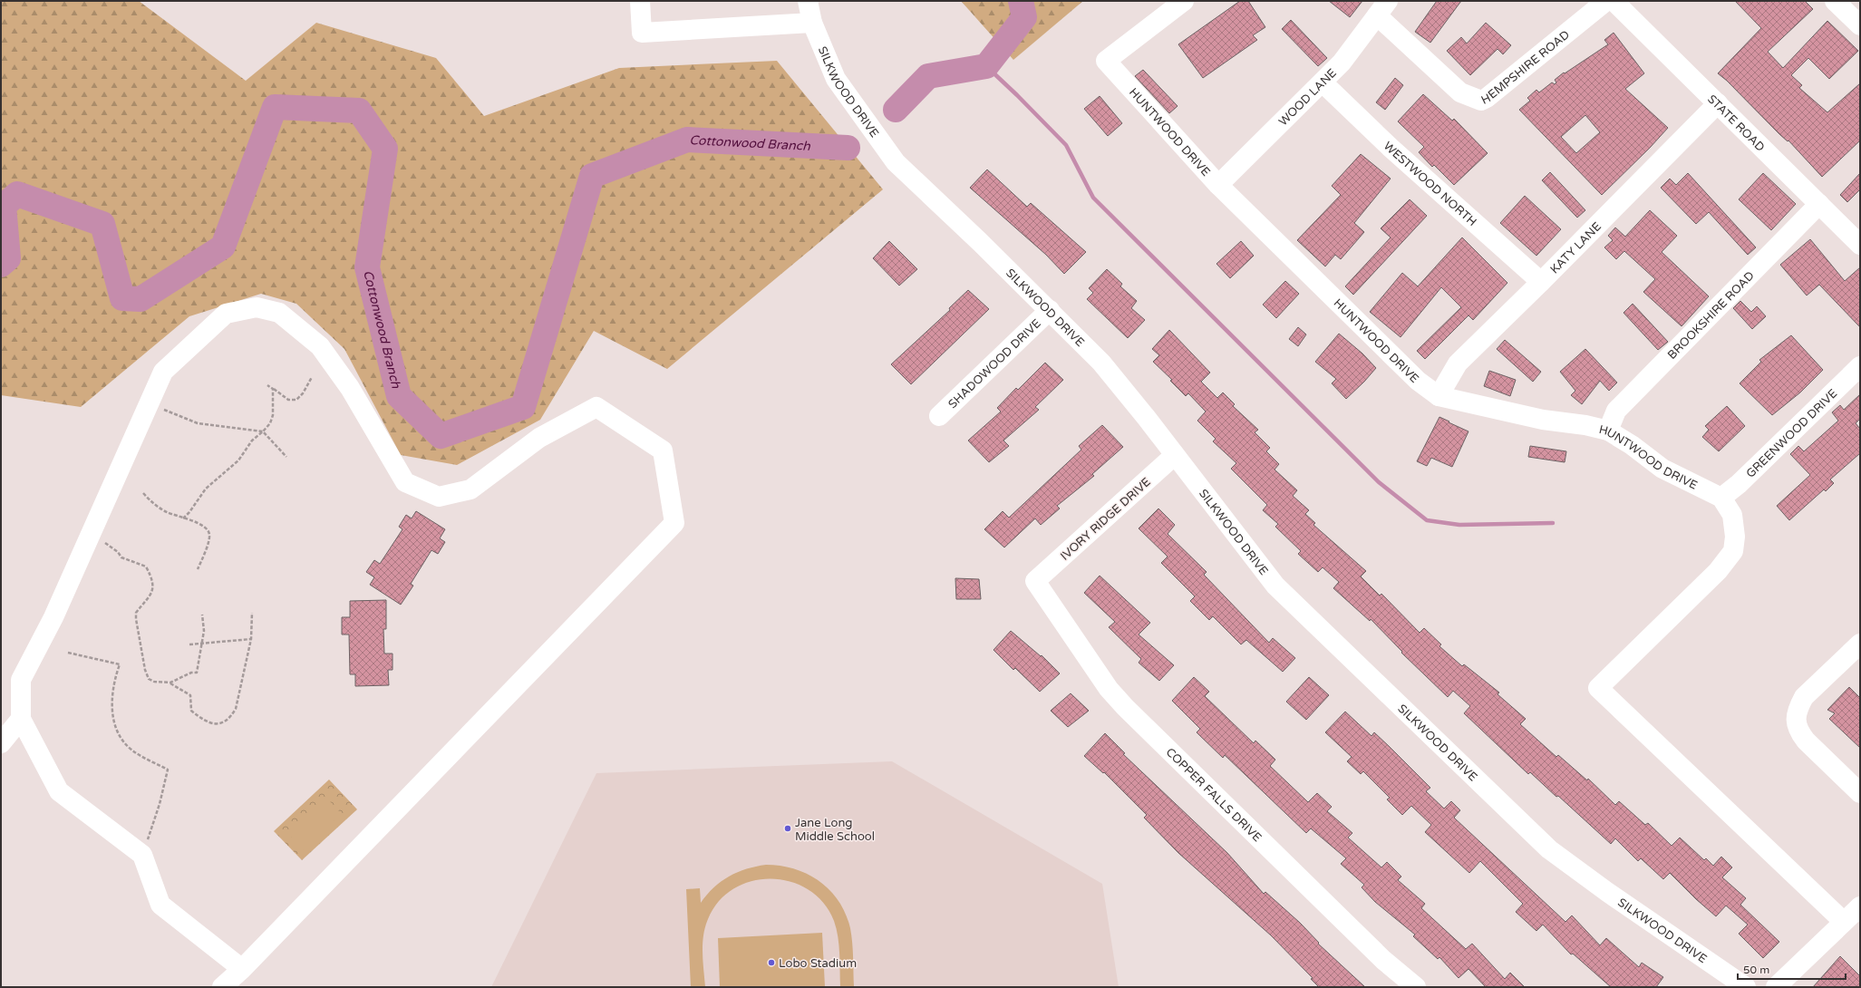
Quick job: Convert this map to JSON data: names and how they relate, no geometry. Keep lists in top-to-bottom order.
{
  "streets": {
    "street": [
      "HEMPSHIRE ROAD",
      "SILKWOOD DRIVE",
      "WOOD LANE",
      "STATE ROAD",
      "HUNTWOOD DRIVE",
      "WESTWOOD NORTH",
      "KATY LANE",
      "BROOKSHIRE ROAD",
      "SHADOWOOD DRIVE",
      "GREENWOOD DRIVE",
      "IVORY RIDGE DRIVE",
      "COPPER FALLS DRIVE"
    ]
  },
  "crossings": [
    ["HEMPSHIRE ROAD", "WOOD LANE"],
    ["SILKWOOD DRIVE", "SHADOWOOD DRIVE"],
    ["SILKWOOD DRIVE", "IVORY RIDGE DRIVE"],
    ["WOOD LANE", "HUNTWOOD DRIVE"],
    ["WOOD LANE", "WESTWOOD NORTH"],
    ["STATE ROAD", "KATY LANE"],
    ["STATE ROAD", "BROOKSHIRE ROAD"],
    ["HUNTWOOD DRIVE", "KATY LANE"],
    ["HUNTWOOD DRIVE", "BROOKSHIRE ROAD"],
    ["HUNTWOOD DRIVE", "GREENWOOD DRIVE"],
    ["WESTWOOD NORTH", "KATY LANE"],
    ["IVORY RIDGE DRIVE", "COPPER FALLS DRIVE"]
  ],
  "water": ["Cottonwood Branch"],
  "places": ["Jane Long Middle School", "Lobo Stadium"],
  "scale_bar": "50 m"
}
